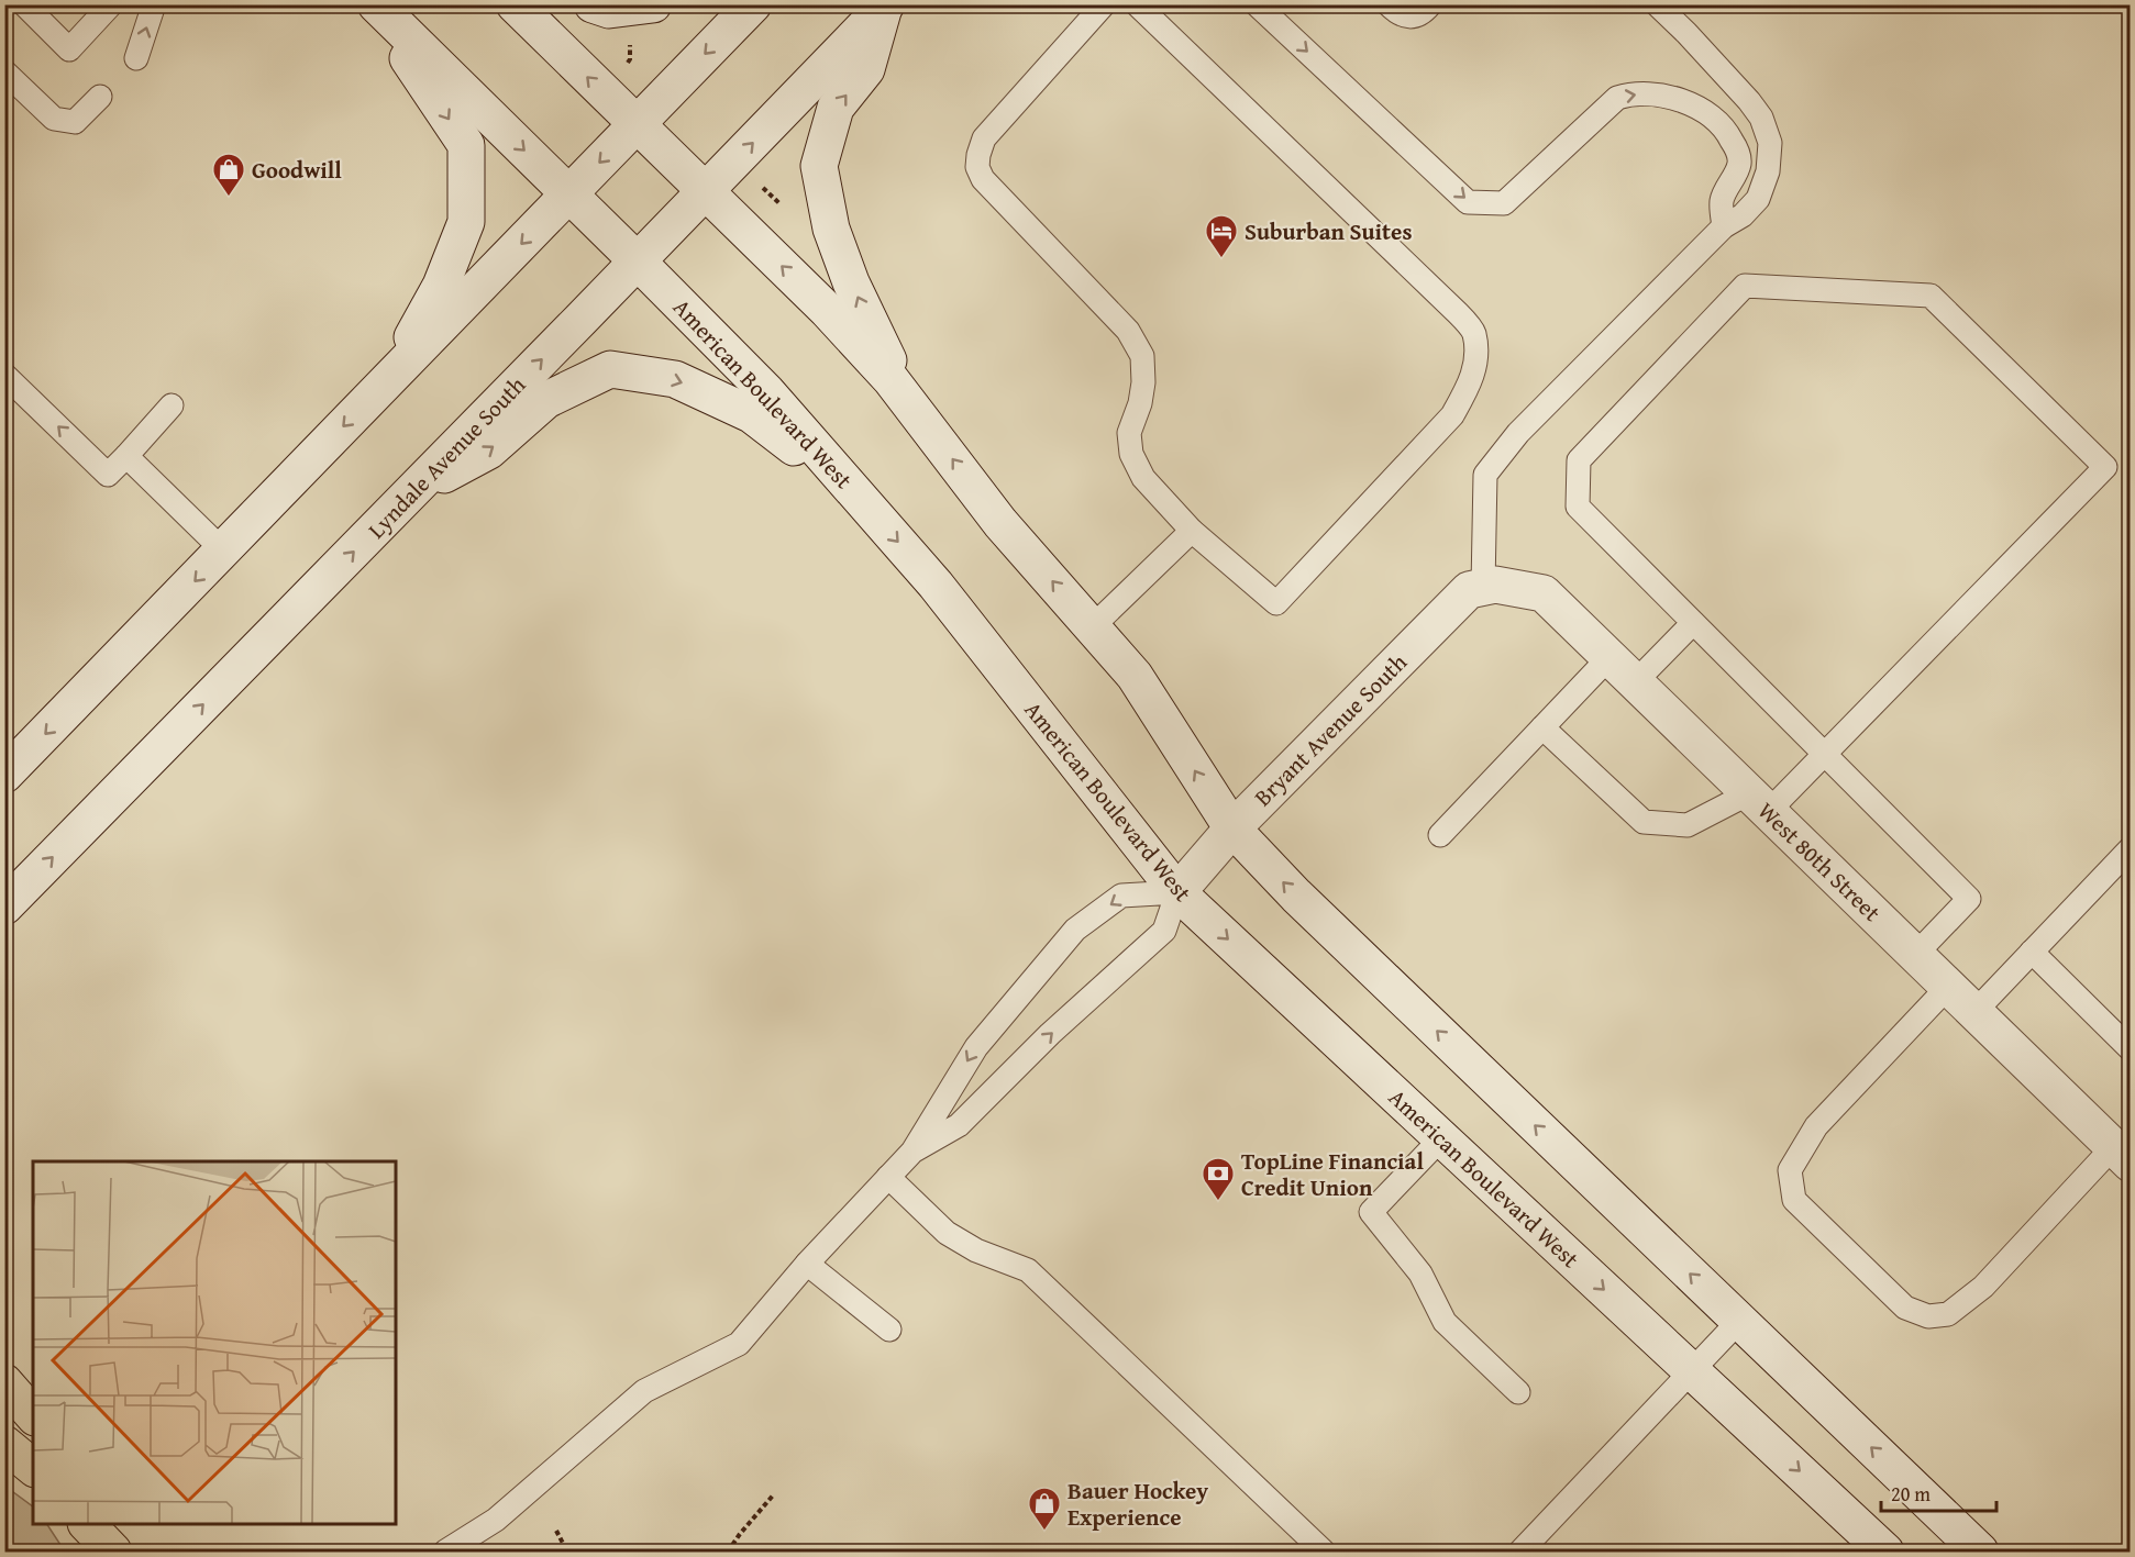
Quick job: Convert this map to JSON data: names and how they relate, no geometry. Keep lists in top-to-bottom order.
{
  "streets": {
    "main road": [
      "American Boulevard West",
      "Lyndale Avenue South",
      "Bryant Avenue South",
      "West 80th Street"
    ]
  },
  "crossings": [
    ["American Boulevard West", "Lyndale Avenue South"],
    ["American Boulevard West", "Bryant Avenue South"],
    ["Bryant Avenue South", "West 80th Street"]
  ],
  "places": {
    "shop": ["Goodwill", "Bauer Hockey Experience"],
    "hotel": ["Suburban Suites"],
    "bank": ["TopLine Financial Credit Union"]
  },
  "scale_bar": "20 m"
}
